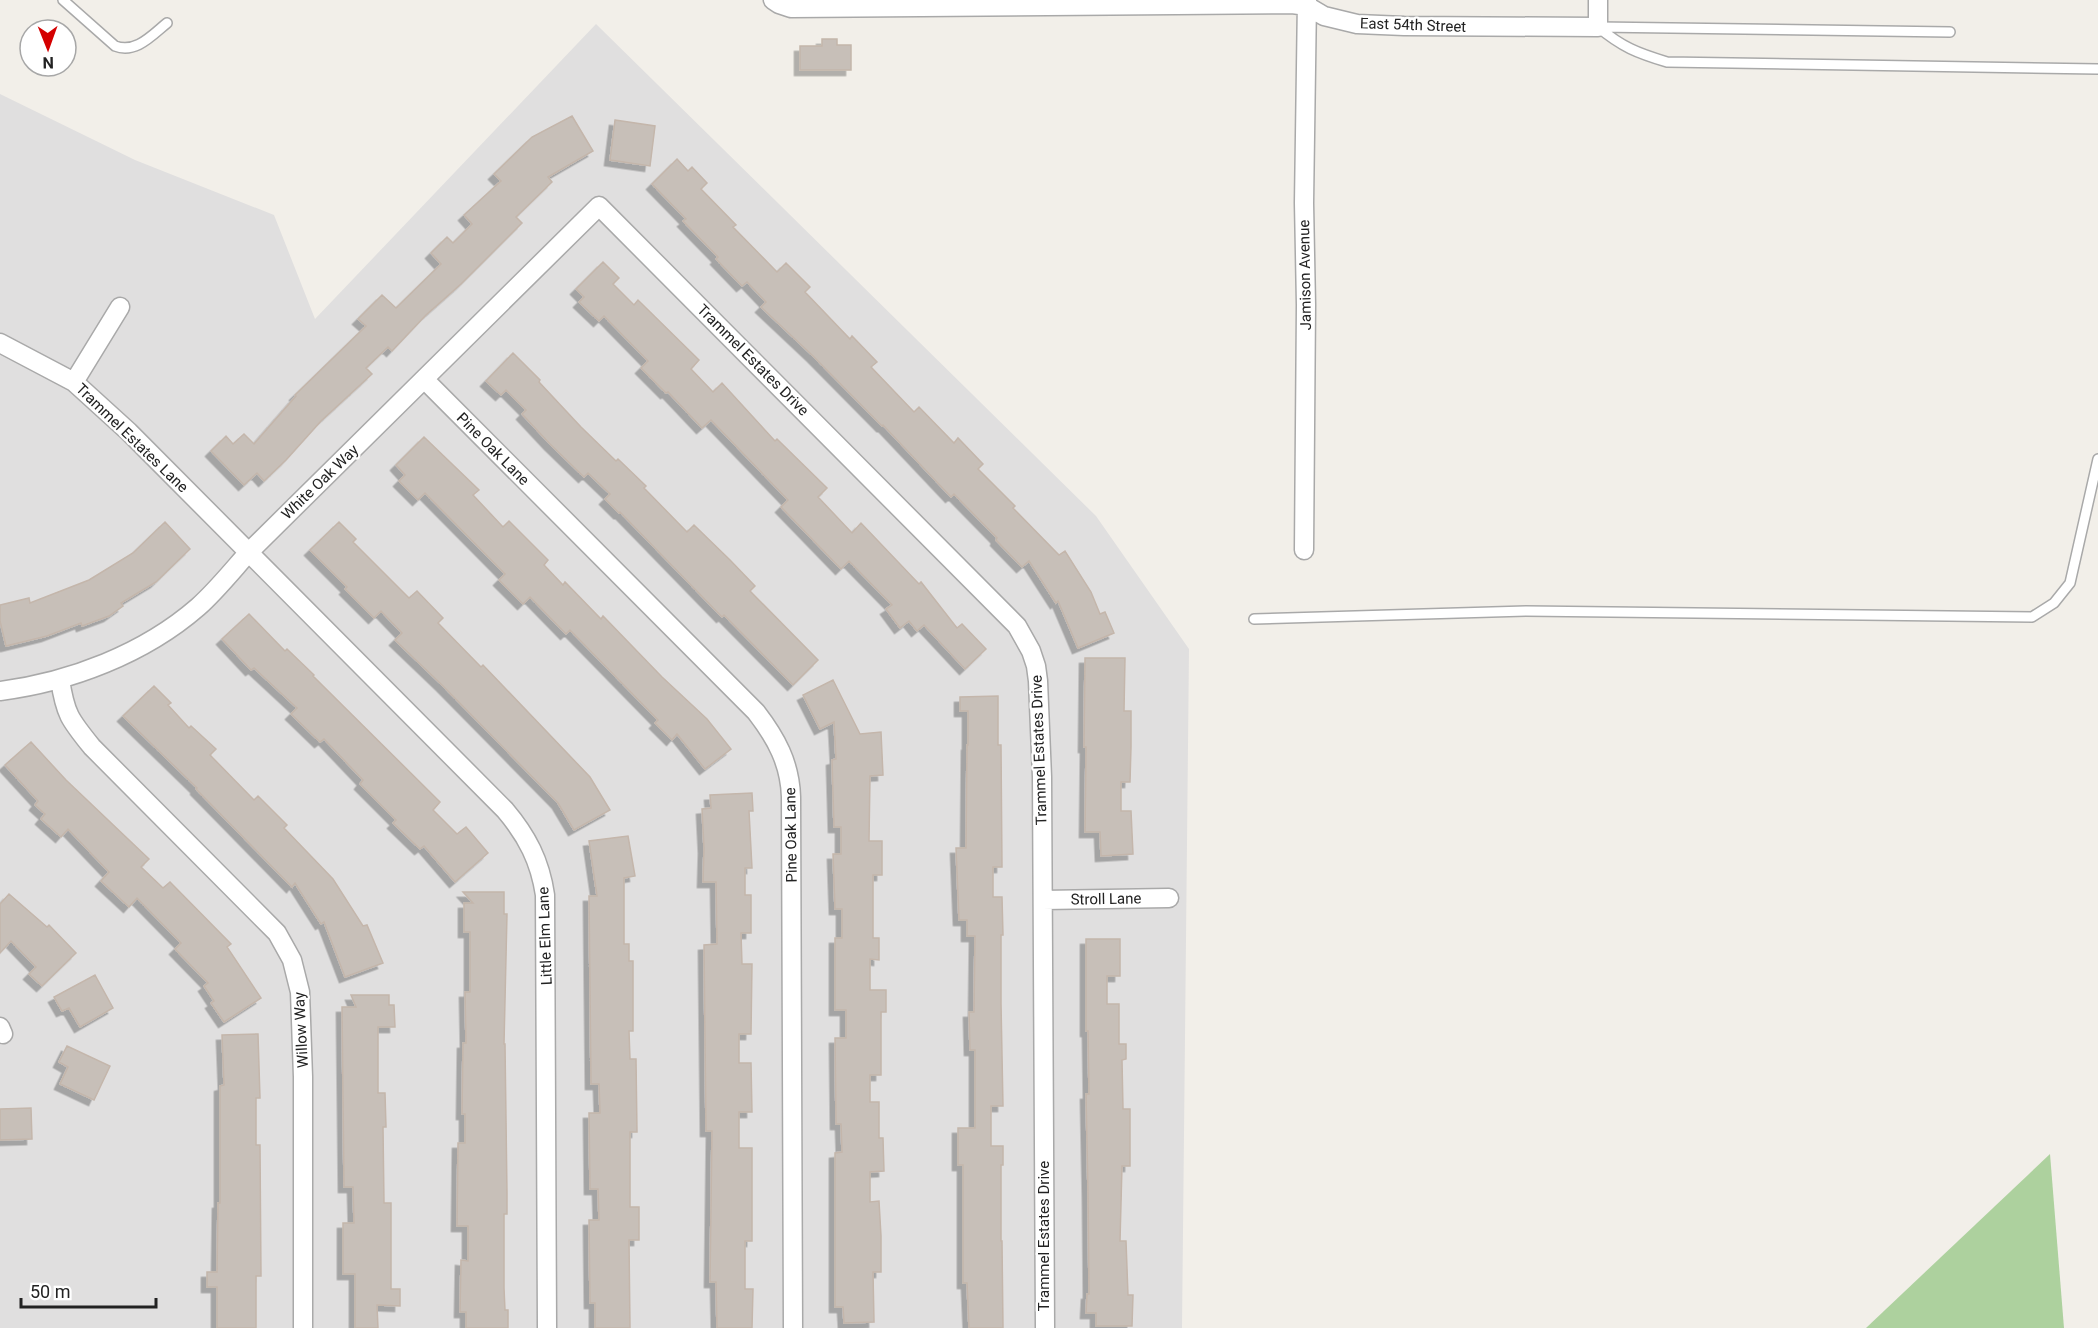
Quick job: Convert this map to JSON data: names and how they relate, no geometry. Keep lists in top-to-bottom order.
{
  "streets": {
    "street": [
      "East 54th Street",
      "Jamison Avenue",
      "Trammel Estates Drive",
      "Trammel Estates Lane",
      "Pine Oak Lane",
      "White Oak Way",
      "Stroll Lane",
      "Little Elm Lane",
      "Willow Way"
    ]
  },
  "crossings": [
    ["East 54th Street", "Jamison Avenue"],
    ["Trammel Estates Drive", "White Oak Way"],
    ["Trammel Estates Drive", "Stroll Lane"],
    ["Trammel Estates Lane", "White Oak Way"],
    ["Trammel Estates Lane", "Little Elm Lane"],
    ["Pine Oak Lane", "White Oak Way"],
    ["White Oak Way", "Little Elm Lane"],
    ["White Oak Way", "Willow Way"]
  ],
  "scale_bar": "50 m",
  "north": "bottom"
}
